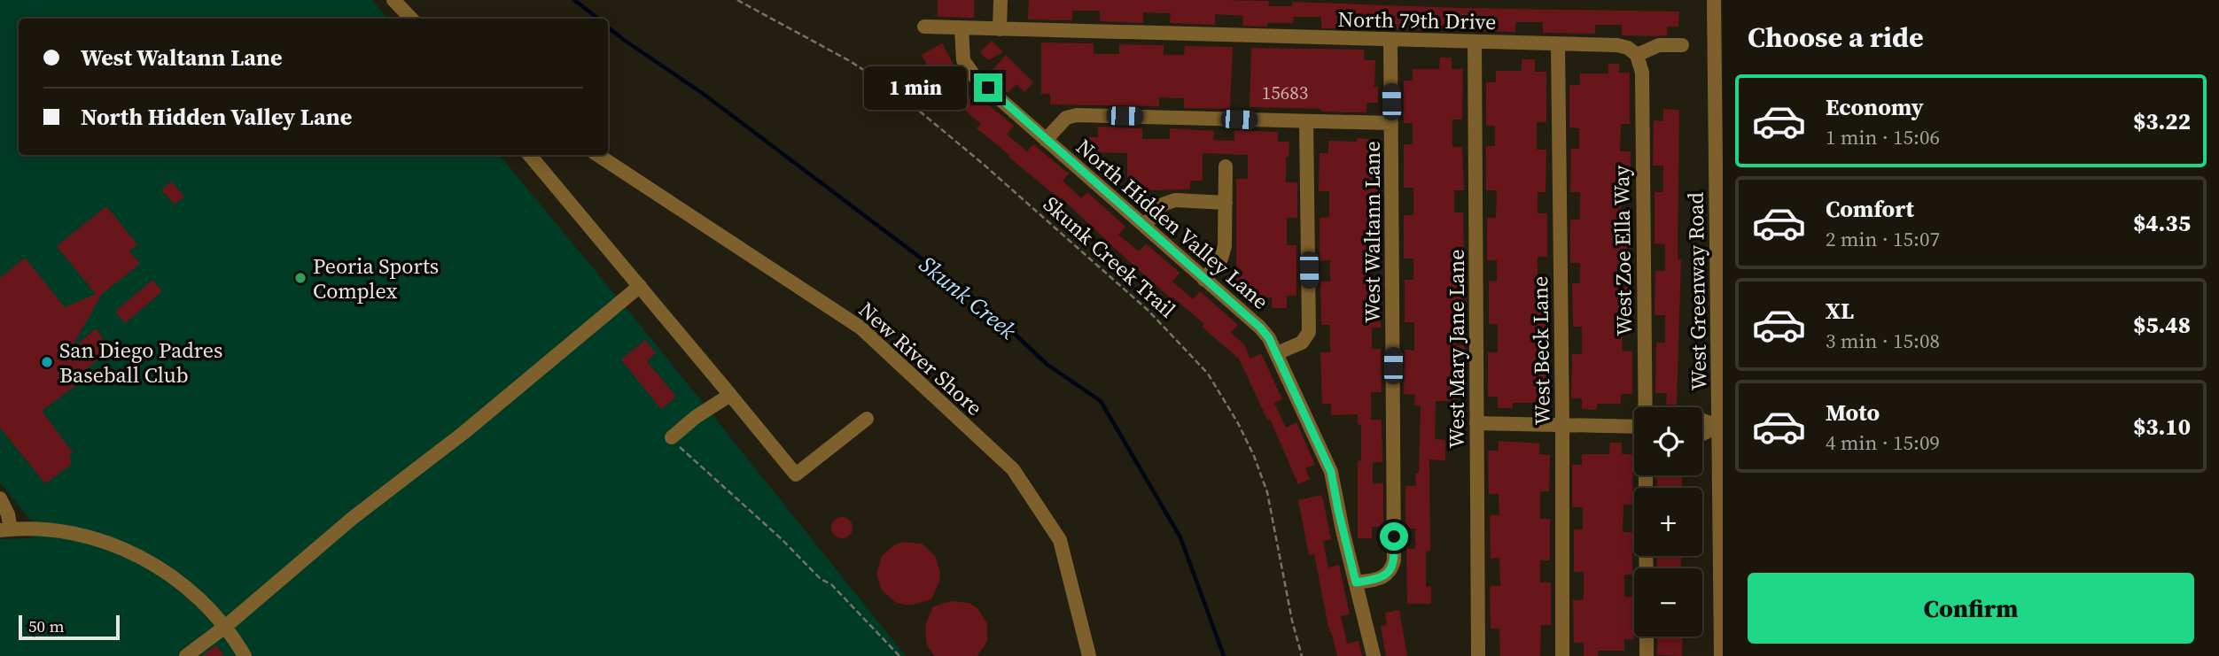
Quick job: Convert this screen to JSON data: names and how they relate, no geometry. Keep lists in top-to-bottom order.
{
  "streets": {
    "street": [
      "North 79th Drive",
      "North Hidden Valley Lane",
      "West Waltann Lane",
      "West Zoe Ella Way",
      "West Greenway Road",
      "West Mary Jane Lane",
      "West Beck Lane",
      "New River Shore"
    ],
    "path": ["Skunk Creek Trail"]
  },
  "crossings": [
    ["North 79th Drive", "North Hidden Valley Lane"],
    ["North 79th Drive", "West Waltann Lane"],
    ["North 79th Drive", "West Zoe Ella Way"],
    ["North 79th Drive", "West Mary Jane Lane"],
    ["North 79th Drive", "West Beck Lane"],
    ["North Hidden Valley Lane", "West Waltann Lane"]
  ],
  "water": ["Skunk Creek"],
  "places": ["Peoria Sports Complex", "San Diego Padres Baseball Club"],
  "house_numbers": ["15683"],
  "scale_bar": "50 m",
  "page": {
    "heading": "Choose a ride",
    "banner": ["West Waltann Lane", "North Hidden Valley Lane"],
    "bubble": "1 min",
    "list": [
      {
        "name": "Economy",
        "note": "1 min · 15:06",
        "value": "$3.22"
      },
      {
        "name": "Comfort",
        "note": "2 min · 15:07",
        "value": "$4.35"
      },
      {
        "name": "XL",
        "note": "3 min · 15:08",
        "value": "$5.48"
      },
      {
        "name": "Moto",
        "note": "4 min · 15:09",
        "value": "$3.10"
      }
    ],
    "map_buttons": ["+", "−"],
    "buttons": "Confirm",
    "scale": "50 m"
  }
}
